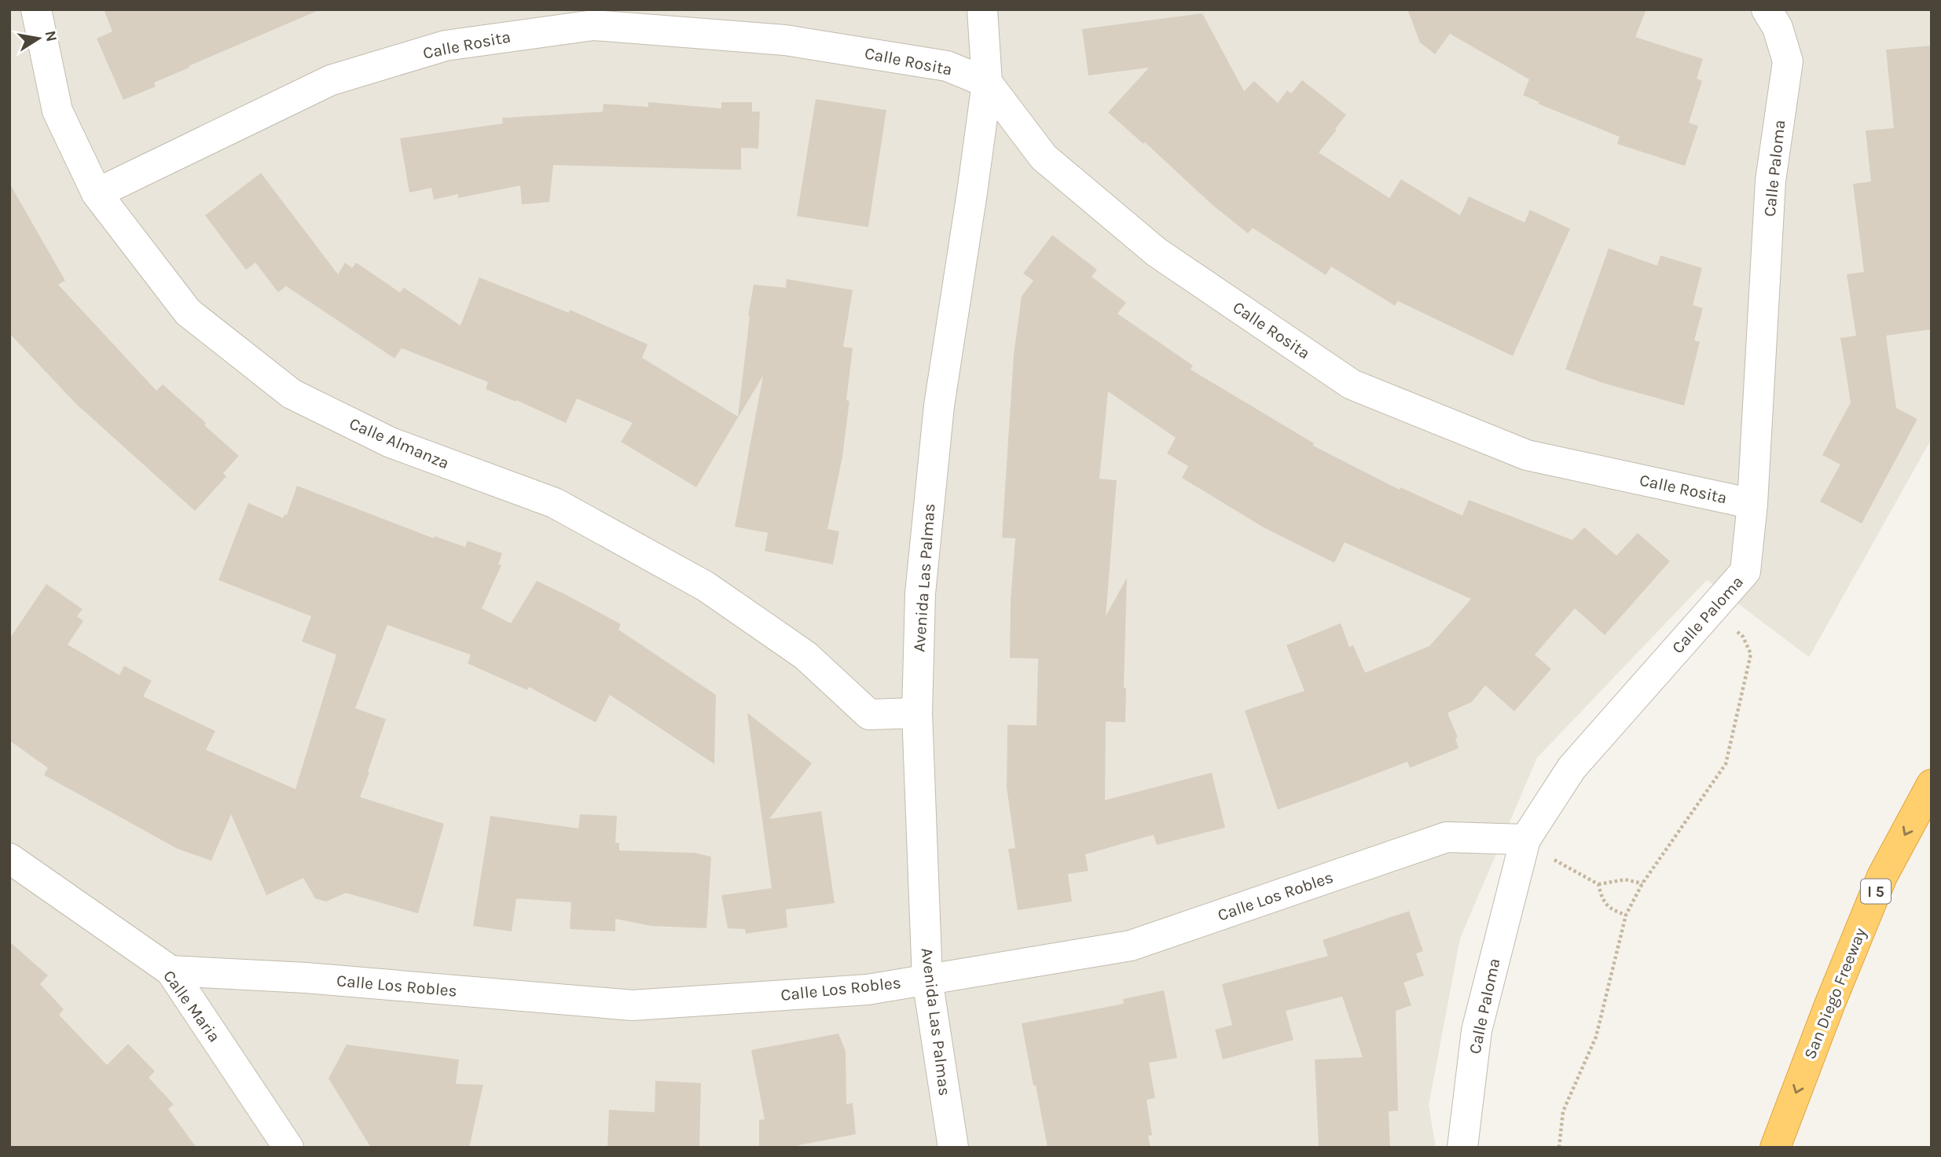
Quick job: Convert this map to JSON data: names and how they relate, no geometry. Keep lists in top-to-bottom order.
{
  "streets": {
    "highway": ["I 5", "San Diego Freeway"],
    "street": [
      "Calle Rosita",
      "Calle Paloma",
      "Calle Almanza",
      "Avenida Las Palmas",
      "Calle Los Robles",
      "Calle Maria"
    ]
  },
  "crossings": [
    ["Calle Rosita", "Calle Paloma"],
    ["Calle Rosita", "Calle Almanza"],
    ["Calle Rosita", "Avenida Las Palmas"],
    ["Calle Paloma", "Calle Los Robles"],
    ["Calle Almanza", "Avenida Las Palmas"],
    ["Avenida Las Palmas", "Calle Los Robles"],
    ["Calle Los Robles", "Calle Maria"]
  ],
  "one_way": ["San Diego Freeway"],
  "north": "right"
}
